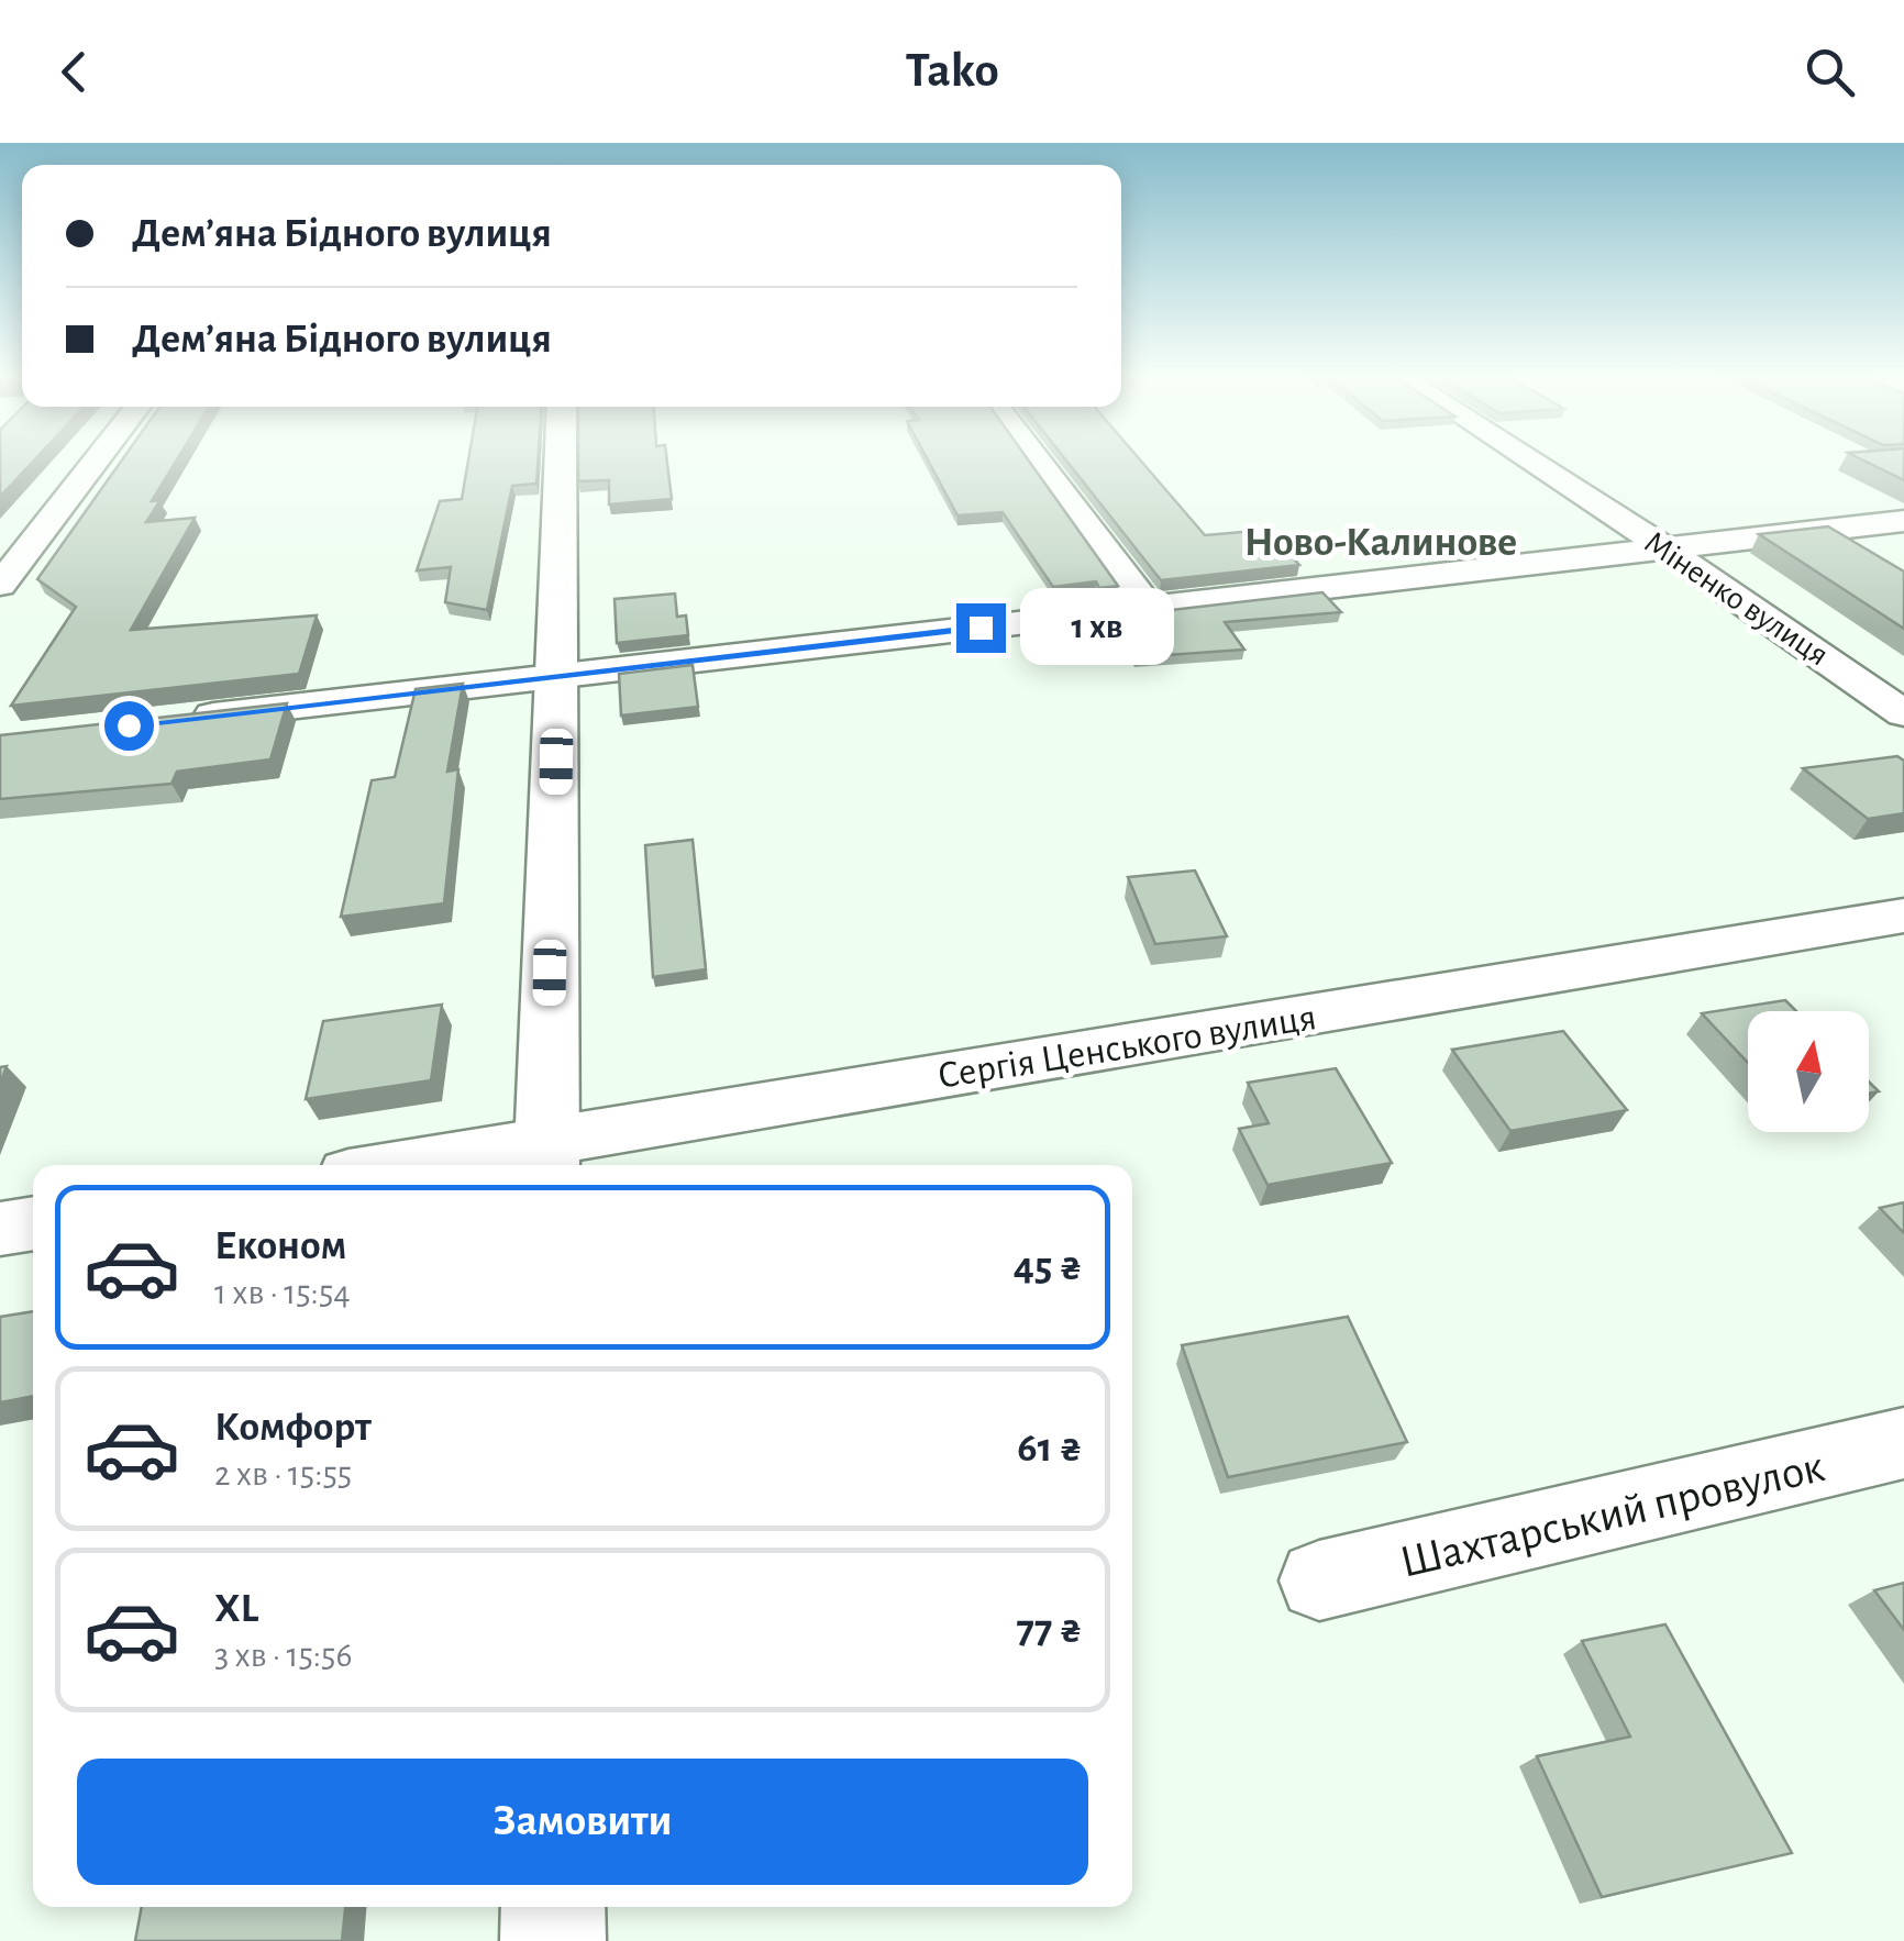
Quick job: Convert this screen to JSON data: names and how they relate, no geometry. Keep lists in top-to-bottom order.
{
  "streets": {
    "street": ["Міненко вулиця", "Сергія Ценського вулиця", "Шахтарський провулок"]
  },
  "districts": ["Ново-Калинове"],
  "north": "top",
  "page": {
    "header": "Tako",
    "banner": ["Дем’яна Бідного вулиця", "Дем’яна Бідного вулиця"],
    "bubble": "1 хв",
    "list": [
      {
        "name": "Економ",
        "note": "1 хв · 15:54",
        "value": "45 ₴"
      },
      {
        "name": "Комфорт",
        "note": "2 хв · 15:55",
        "value": "61 ₴"
      },
      {
        "name": "XL",
        "note": "3 хв · 15:56",
        "value": "77 ₴"
      }
    ],
    "buttons": "Замовити"
  }
}
